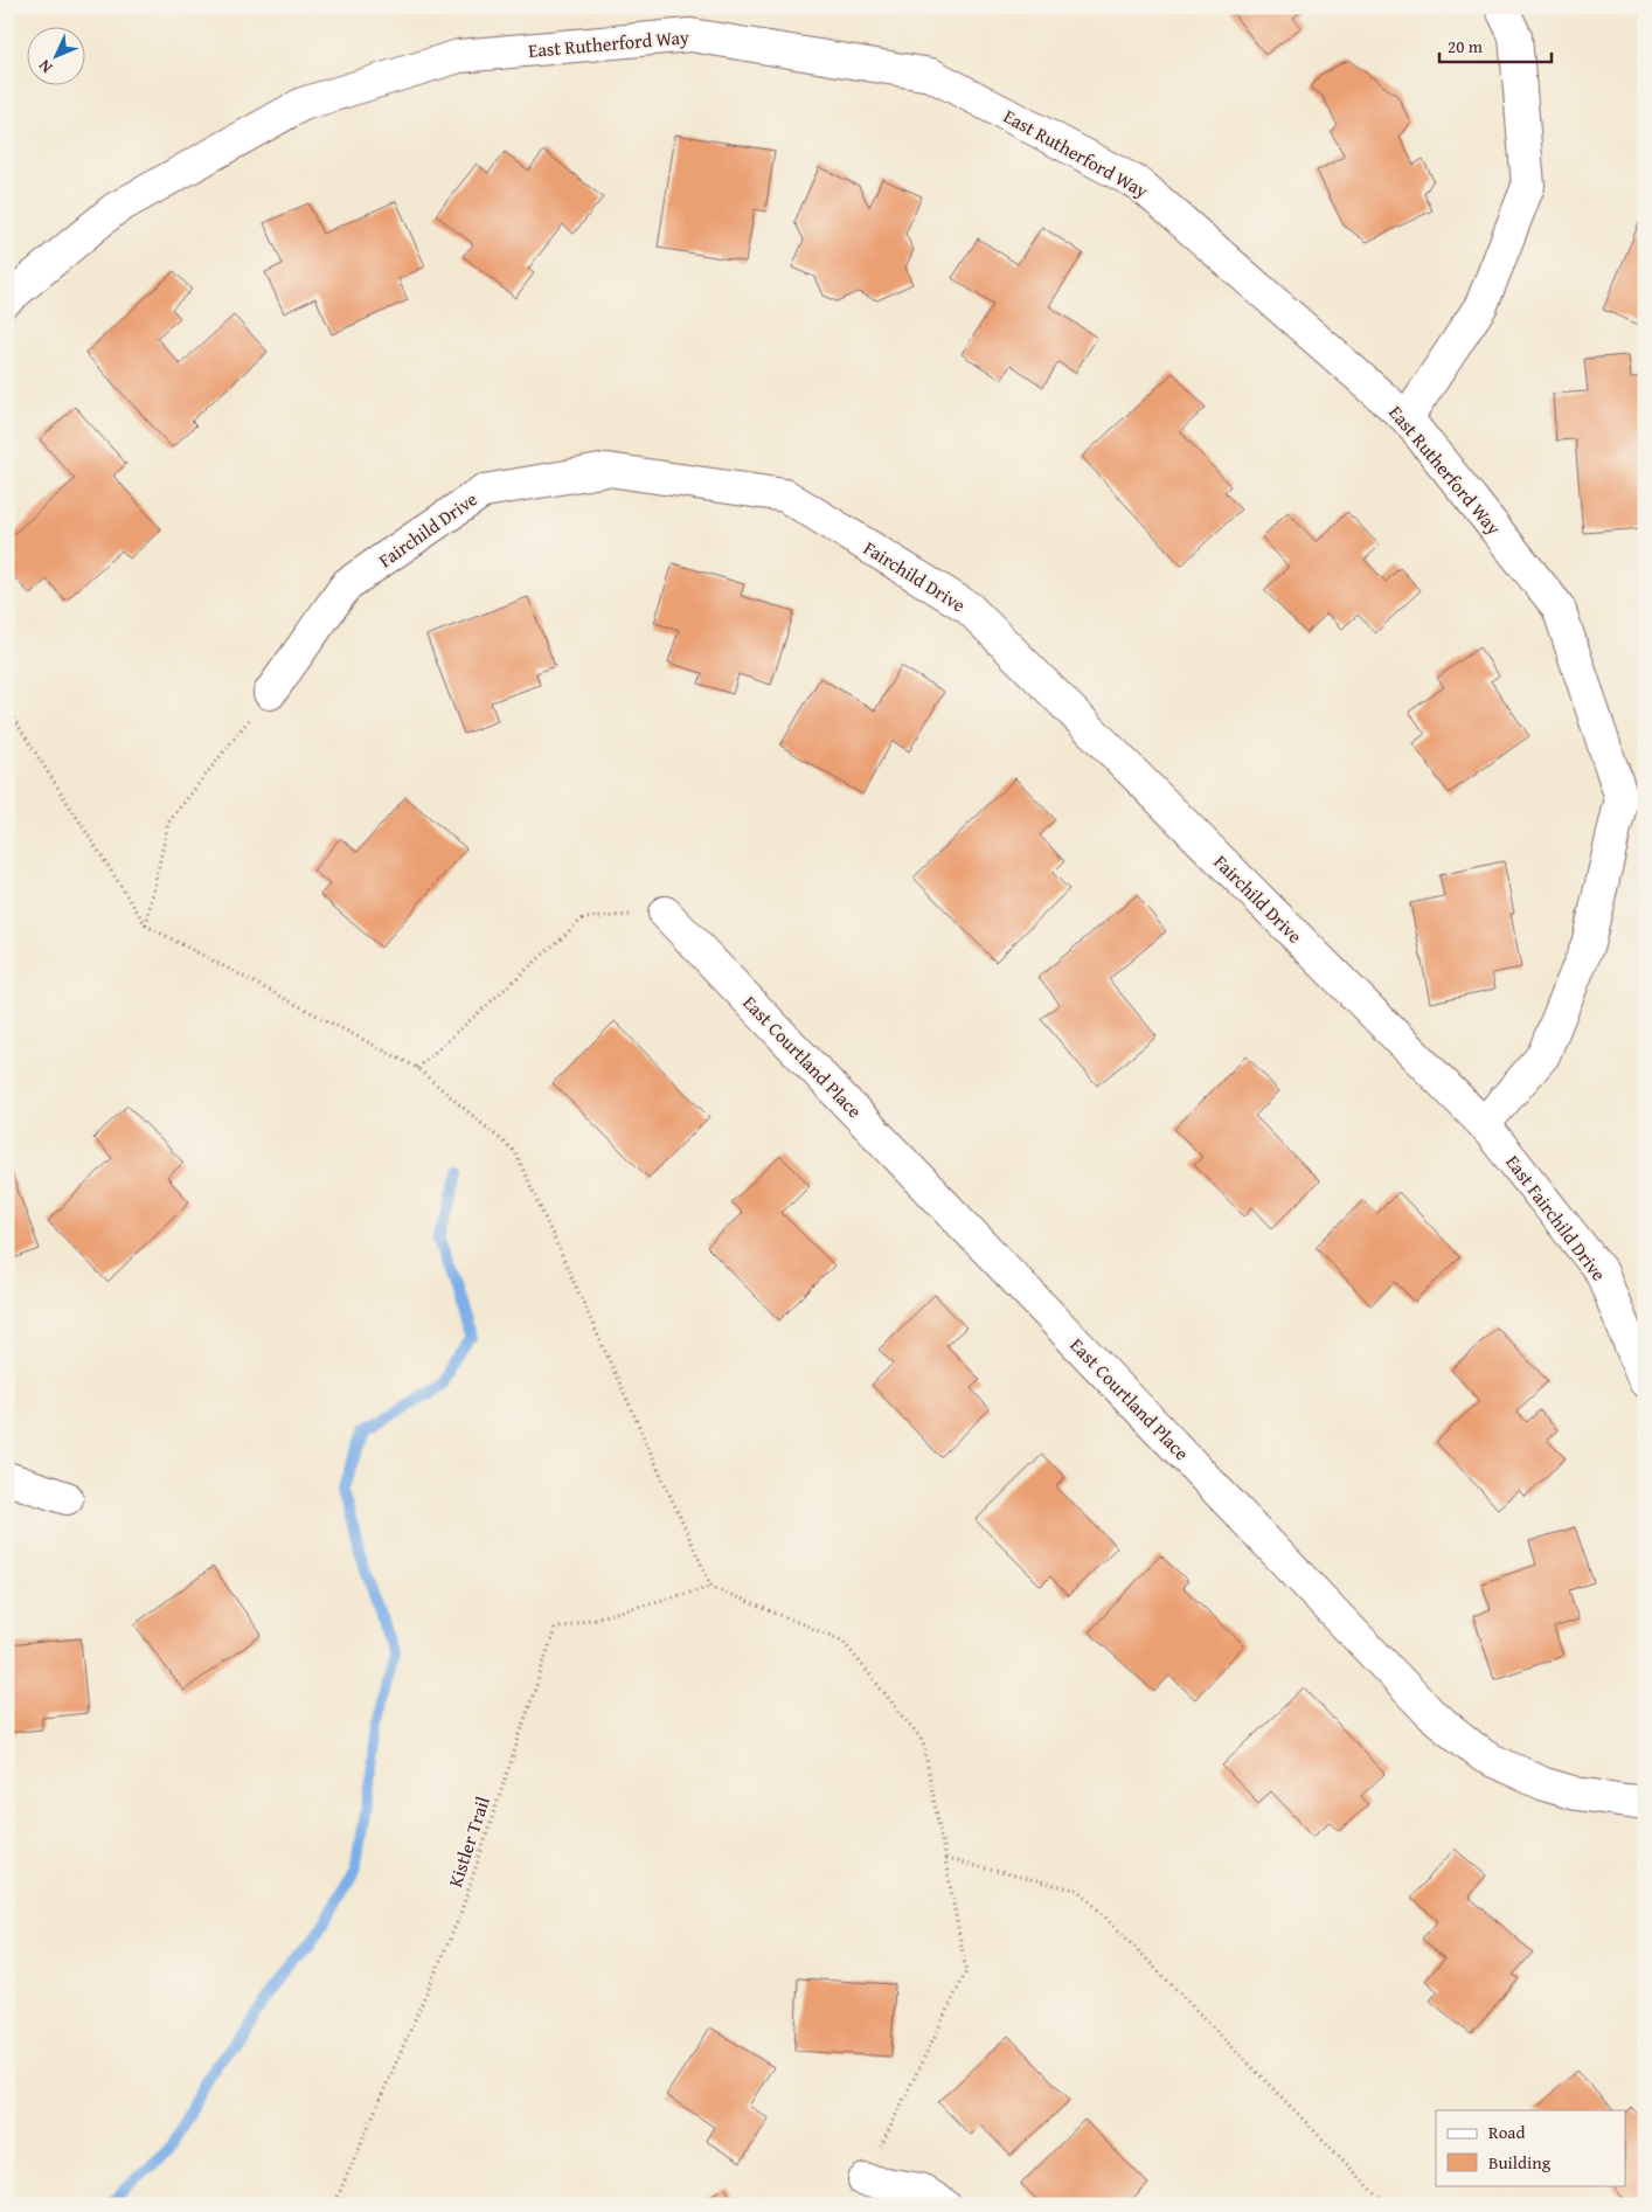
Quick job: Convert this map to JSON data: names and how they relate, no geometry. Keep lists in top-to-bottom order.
{
  "streets": {
    "street": [
      "East Rutherford Way",
      "Fairchild Drive",
      "East Courtland Place",
      "East Fairchild Drive"
    ],
    "path": ["Kistler Trail"]
  },
  "crossings": [
    ["East Rutherford Way", "Fairchild Drive"],
    ["East Rutherford Way", "East Fairchild Drive"],
    ["Fairchild Drive", "East Fairchild Drive"]
  ],
  "legend": ["Road", "Building"],
  "scale_bar": "20 m",
  "north": "bottom left"
}
